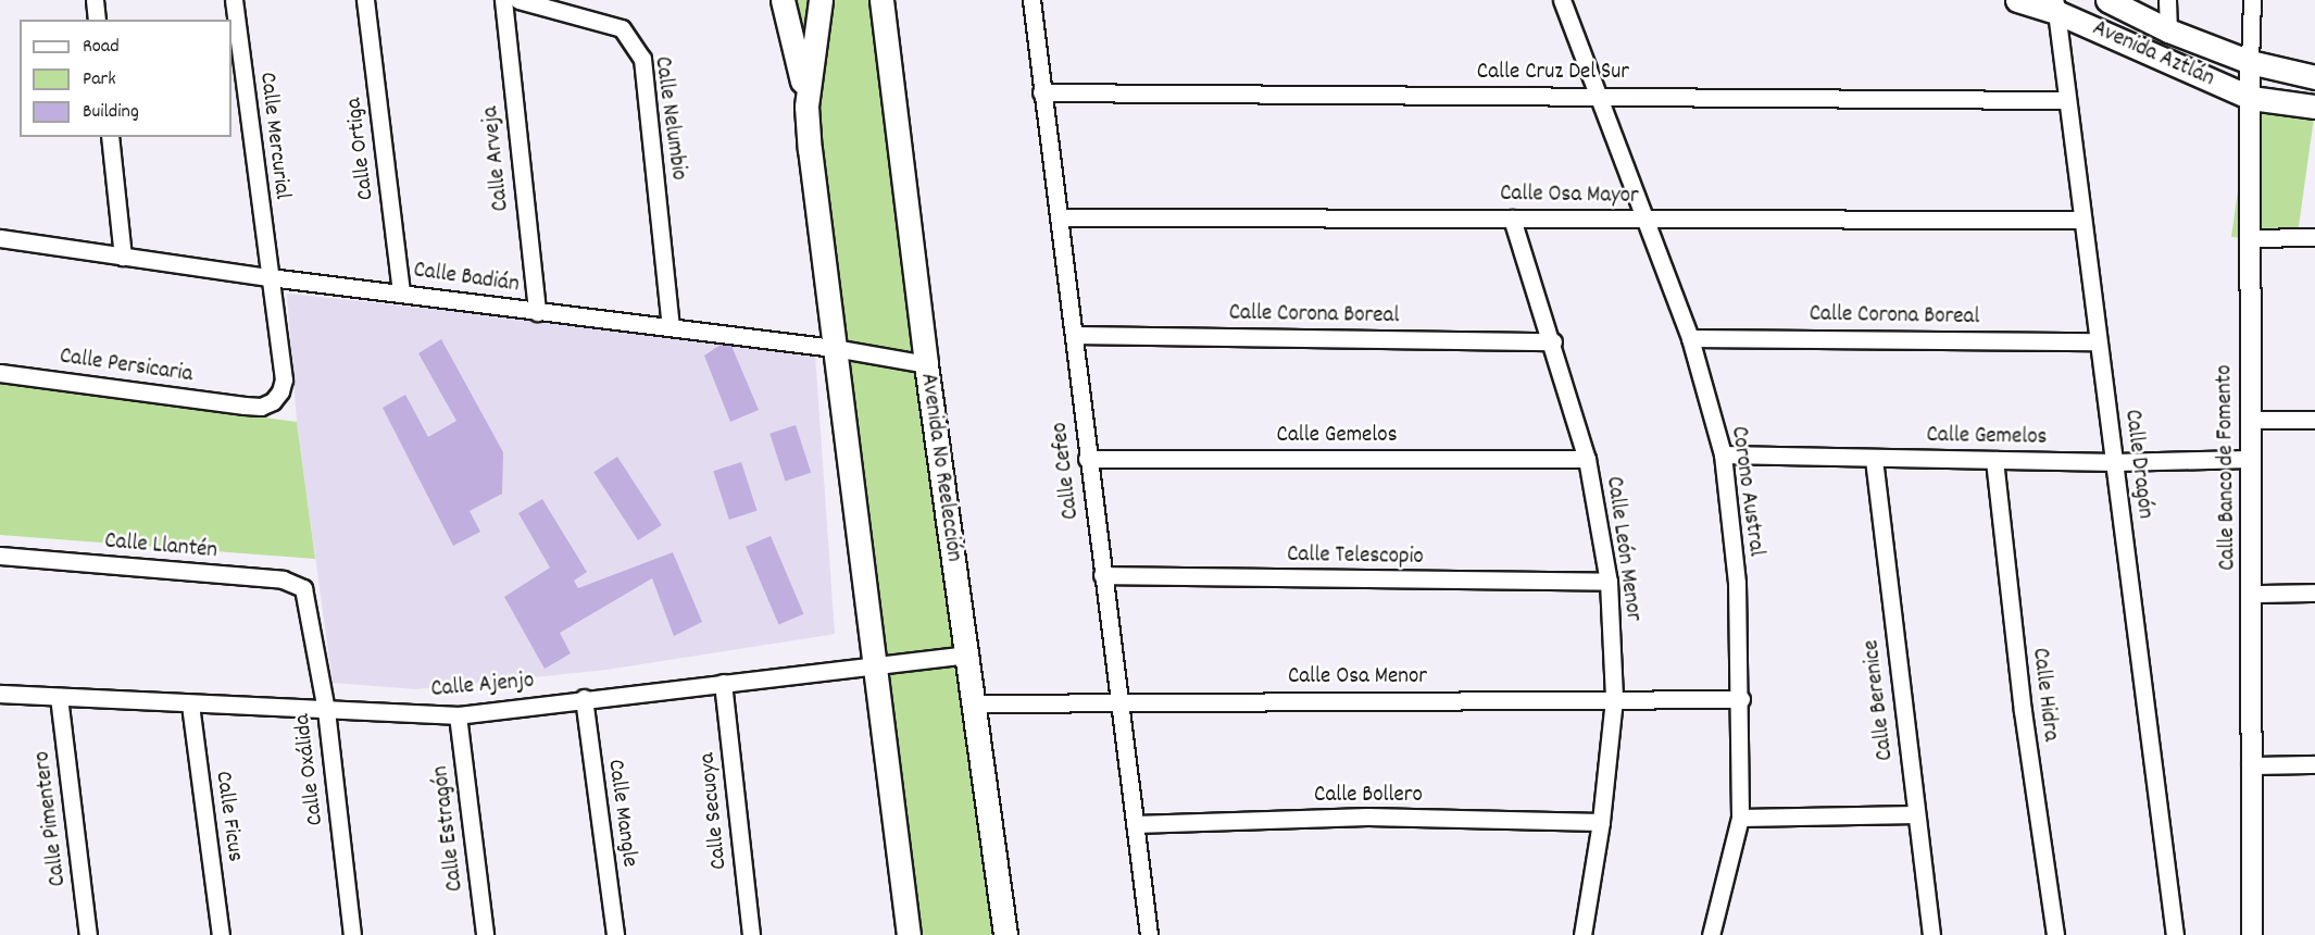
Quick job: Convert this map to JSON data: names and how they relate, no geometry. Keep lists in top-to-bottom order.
{
  "streets": {
    "main road": ["Avenida Aztlán", "Avenida No Reelección"],
    "street": [
      "Calle Cruz Del Sur",
      "Calle Nelumbio",
      "Calle Mercurial",
      "Calle Ortiga",
      "Calle Arveja",
      "Calle Osa Mayor",
      "Calle Badián",
      "Calle Corona Boreal",
      "Calle Persicaria",
      "Calle Gemelos",
      "Calle Dragón",
      "Calle Banco de Fomento",
      "Calle Cefeo",
      "Corono Austral",
      "Calle Llantén",
      "Calle León Menor",
      "Calle Telescopio",
      "Calle Osa Menor",
      "Calle Ajenjo",
      "Calle Hidra",
      "Calle Berenice",
      "Calle Oxálida",
      "Calle Bollero",
      "Calle Secuoya",
      "Calle Mangle",
      "Calle Ficus",
      "Calle Pimentero",
      "Calle Estragón"
    ]
  },
  "crossings": [
    ["Avenida Aztlán", "Calle Dragón"],
    ["Avenida Aztlán", "Calle Banco de Fomento"],
    ["Calle Cruz Del Sur", "Calle Dragón"],
    ["Calle Cruz Del Sur", "Calle Cefeo"],
    ["Calle Cruz Del Sur", "Corono Austral"],
    ["Calle Nelumbio", "Calle Badián"],
    ["Calle Mercurial", "Calle Badián"],
    ["Calle Mercurial", "Calle Persicaria"],
    ["Calle Ortiga", "Calle Badián"],
    ["Calle Arveja", "Calle Badián"],
    ["Calle Osa Mayor", "Calle Dragón"],
    ["Calle Osa Mayor", "Calle Cefeo"],
    ["Calle Osa Mayor", "Corono Austral"],
    ["Calle Osa Mayor", "Calle León Menor"],
    ["Calle Badián", "Calle Persicaria"],
    ["Calle Badián", "Avenida No Reelección"],
    ["Calle Corona Boreal", "Calle Dragón"],
    ["Calle Corona Boreal", "Calle Cefeo"],
    ["Calle Corona Boreal", "Corono Austral"],
    ["Calle Corona Boreal", "Calle León Menor"],
    ["Calle Gemelos", "Calle Dragón"],
    ["Calle Gemelos", "Calle Banco de Fomento"],
    ["Calle Gemelos", "Calle Cefeo"],
    ["Calle Gemelos", "Corono Austral"],
    ["Calle Gemelos", "Calle León Menor"],
    ["Calle Gemelos", "Calle Hidra"],
    ["Calle Gemelos", "Calle Berenice"],
    ["Avenida No Reelección", "Calle Osa Menor"],
    ["Avenida No Reelección", "Calle Ajenjo"],
    ["Calle Cefeo", "Calle Telescopio"],
    ["Calle Cefeo", "Calle Osa Menor"],
    ["Calle Cefeo", "Calle Bollero"],
    ["Corono Austral", "Calle Osa Menor"],
    ["Calle Llantén", "Calle Oxálida"],
    ["Calle León Menor", "Calle Telescopio"],
    ["Calle León Menor", "Calle Osa Menor"],
    ["Calle León Menor", "Calle Bollero"],
    ["Calle Ajenjo", "Calle Oxálida"],
    ["Calle Ajenjo", "Calle Secuoya"],
    ["Calle Ajenjo", "Calle Mangle"],
    ["Calle Ajenjo", "Calle Ficus"],
    ["Calle Ajenjo", "Calle Pimentero"],
    ["Calle Ajenjo", "Calle Estragón"]
  ],
  "legend": ["Road", "Park", "Building"]
}
